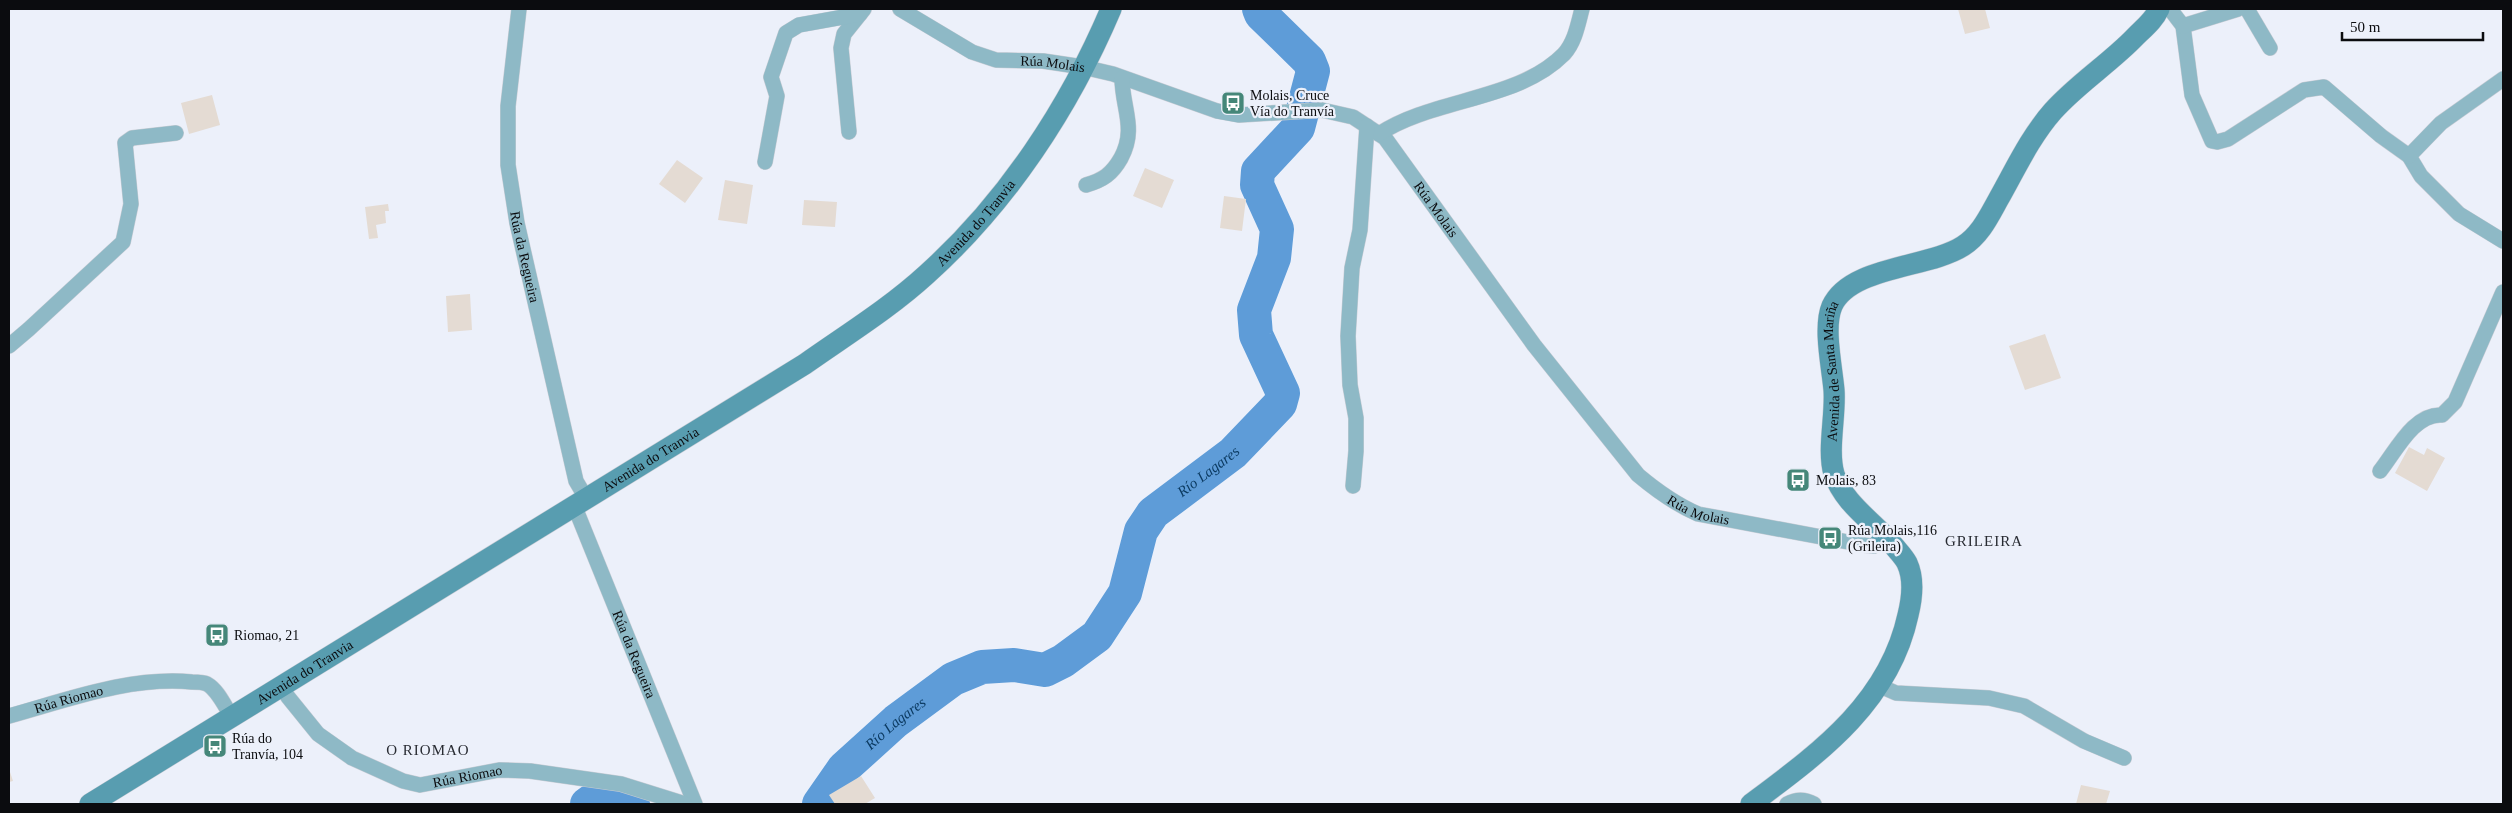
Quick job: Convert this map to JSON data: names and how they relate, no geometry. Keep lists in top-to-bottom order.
{
  "streets": {
    "main road": ["Avenida do Tranvia", "Avenida de Santa Mariña"],
    "street": ["Rúa Molais", "Rúa da Regueira", "Rúa Riomao"]
  },
  "crossings": [
    ["Rúa Molais", "Avenida do Tranvia"],
    ["Rúa Molais", "Avenida de Santa Mariña"],
    ["Avenida do Tranvia", "Rúa da Regueira"],
    ["Avenida do Tranvia", "Rúa Riomao"]
  ],
  "districts": ["GRILEIRA", "O RIOMAO"],
  "water": ["Río Lagares"],
  "places": {
    "bus stop": [
      "Molais, Cruce Vía do Tranvía",
      "Molais, 83",
      "Rúa Molais,116 (Grileira)",
      "Riomao, 21",
      "Rúa do Tranvía, 104"
    ]
  },
  "scale_bar": "50 m"
}
